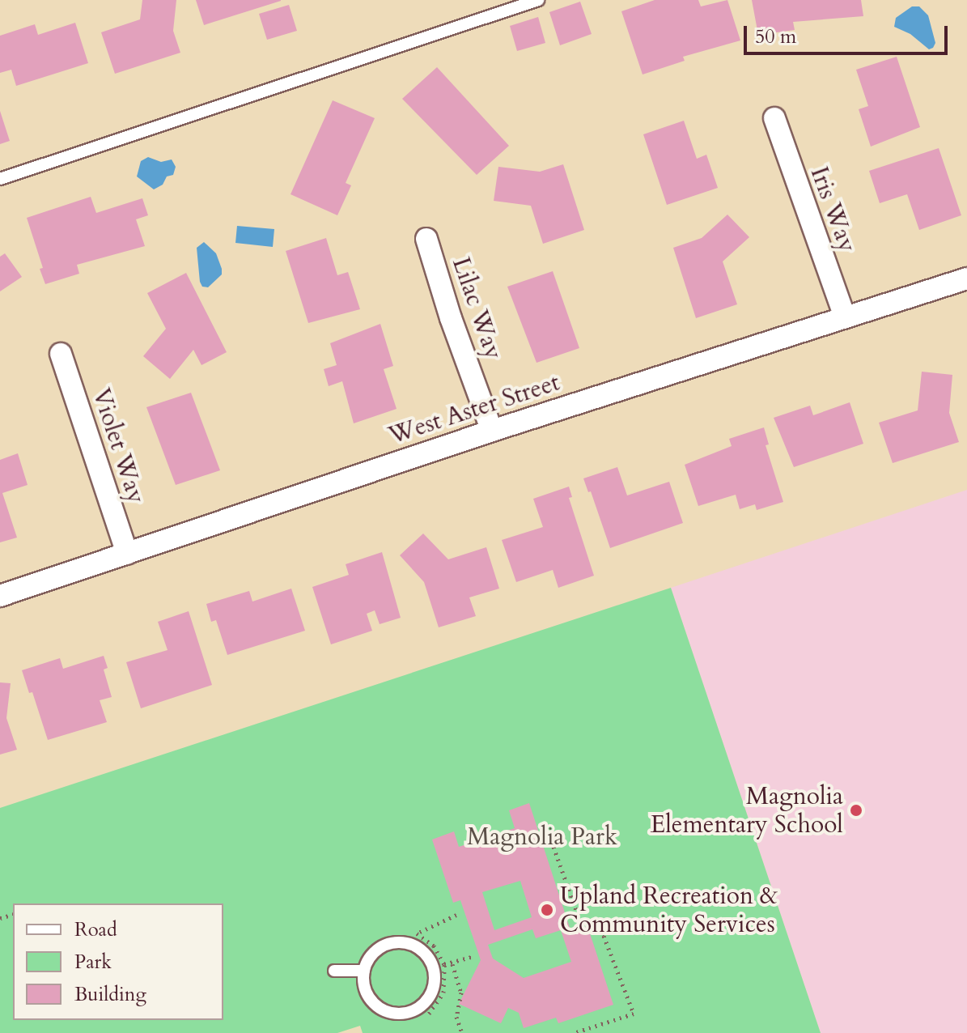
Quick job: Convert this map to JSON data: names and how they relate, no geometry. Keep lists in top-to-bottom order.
{
  "streets": {
    "street": [
      "Iris Way",
      "Lilac Way",
      "West Aster Street",
      "Violet Way"
    ]
  },
  "crossings": [
    ["Iris Way", "West Aster Street"],
    ["Lilac Way", "West Aster Street"],
    ["West Aster Street", "Violet Way"]
  ],
  "parks": ["Magnolia Park"],
  "places": ["Magnolia Elementary School", "Upland Recreation & Community Services"],
  "legend": ["Road", "Park", "Building"],
  "scale_bar": "50 m"
}
